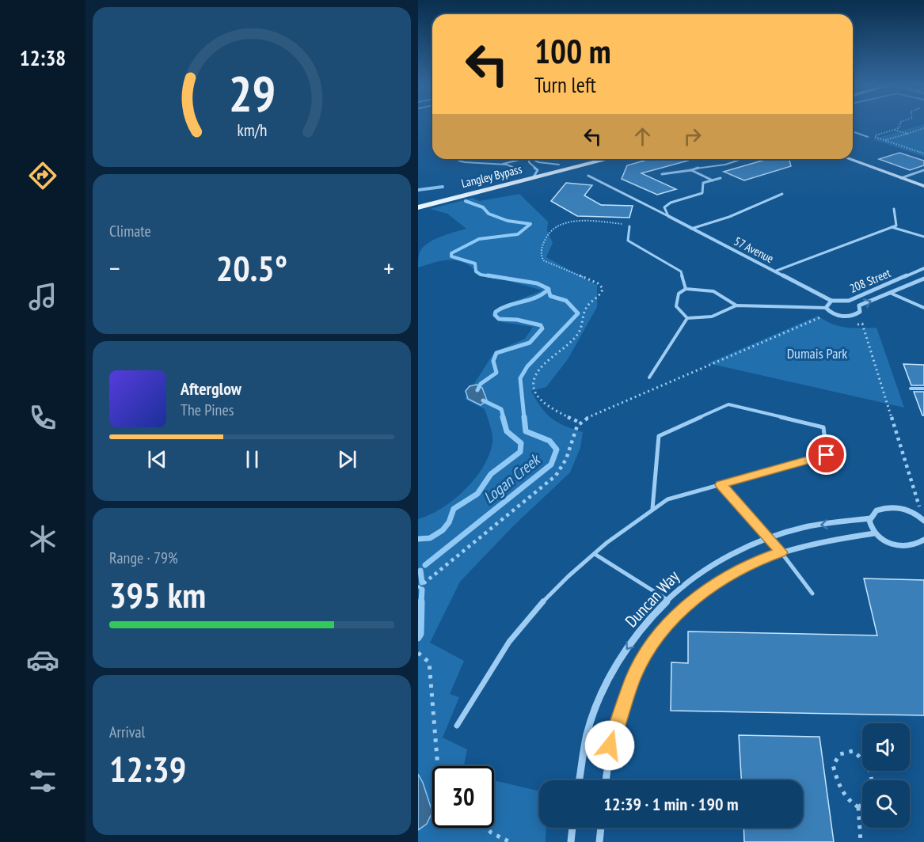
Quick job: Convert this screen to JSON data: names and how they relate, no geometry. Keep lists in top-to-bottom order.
{
  "streets": {
    "main road": ["Langley Bypass"],
    "street": ["57 Avenue", "208 Street", "Duncan Way"]
  },
  "crossings": [
    ["57 Avenue", "208 Street"]
  ],
  "water": ["Logan Creek"],
  "parks": ["Dumais Park"],
  "page": {
    "tabs": "12:38",
    "turn": ["100 m", "Turn left"],
    "tile": [
      "Climate",
      ["Range · 79%", "395 km"],
      ["Arrival", "12:39"]
    ],
    "heat": ["−", "20.5°", "+"],
    "song": ["Afterglow", "The Pines"],
    "limit": "30",
    "trip": "12:39 · 1 min · 190 m",
    "gauge": ["29", "km/h"]
  }
}
